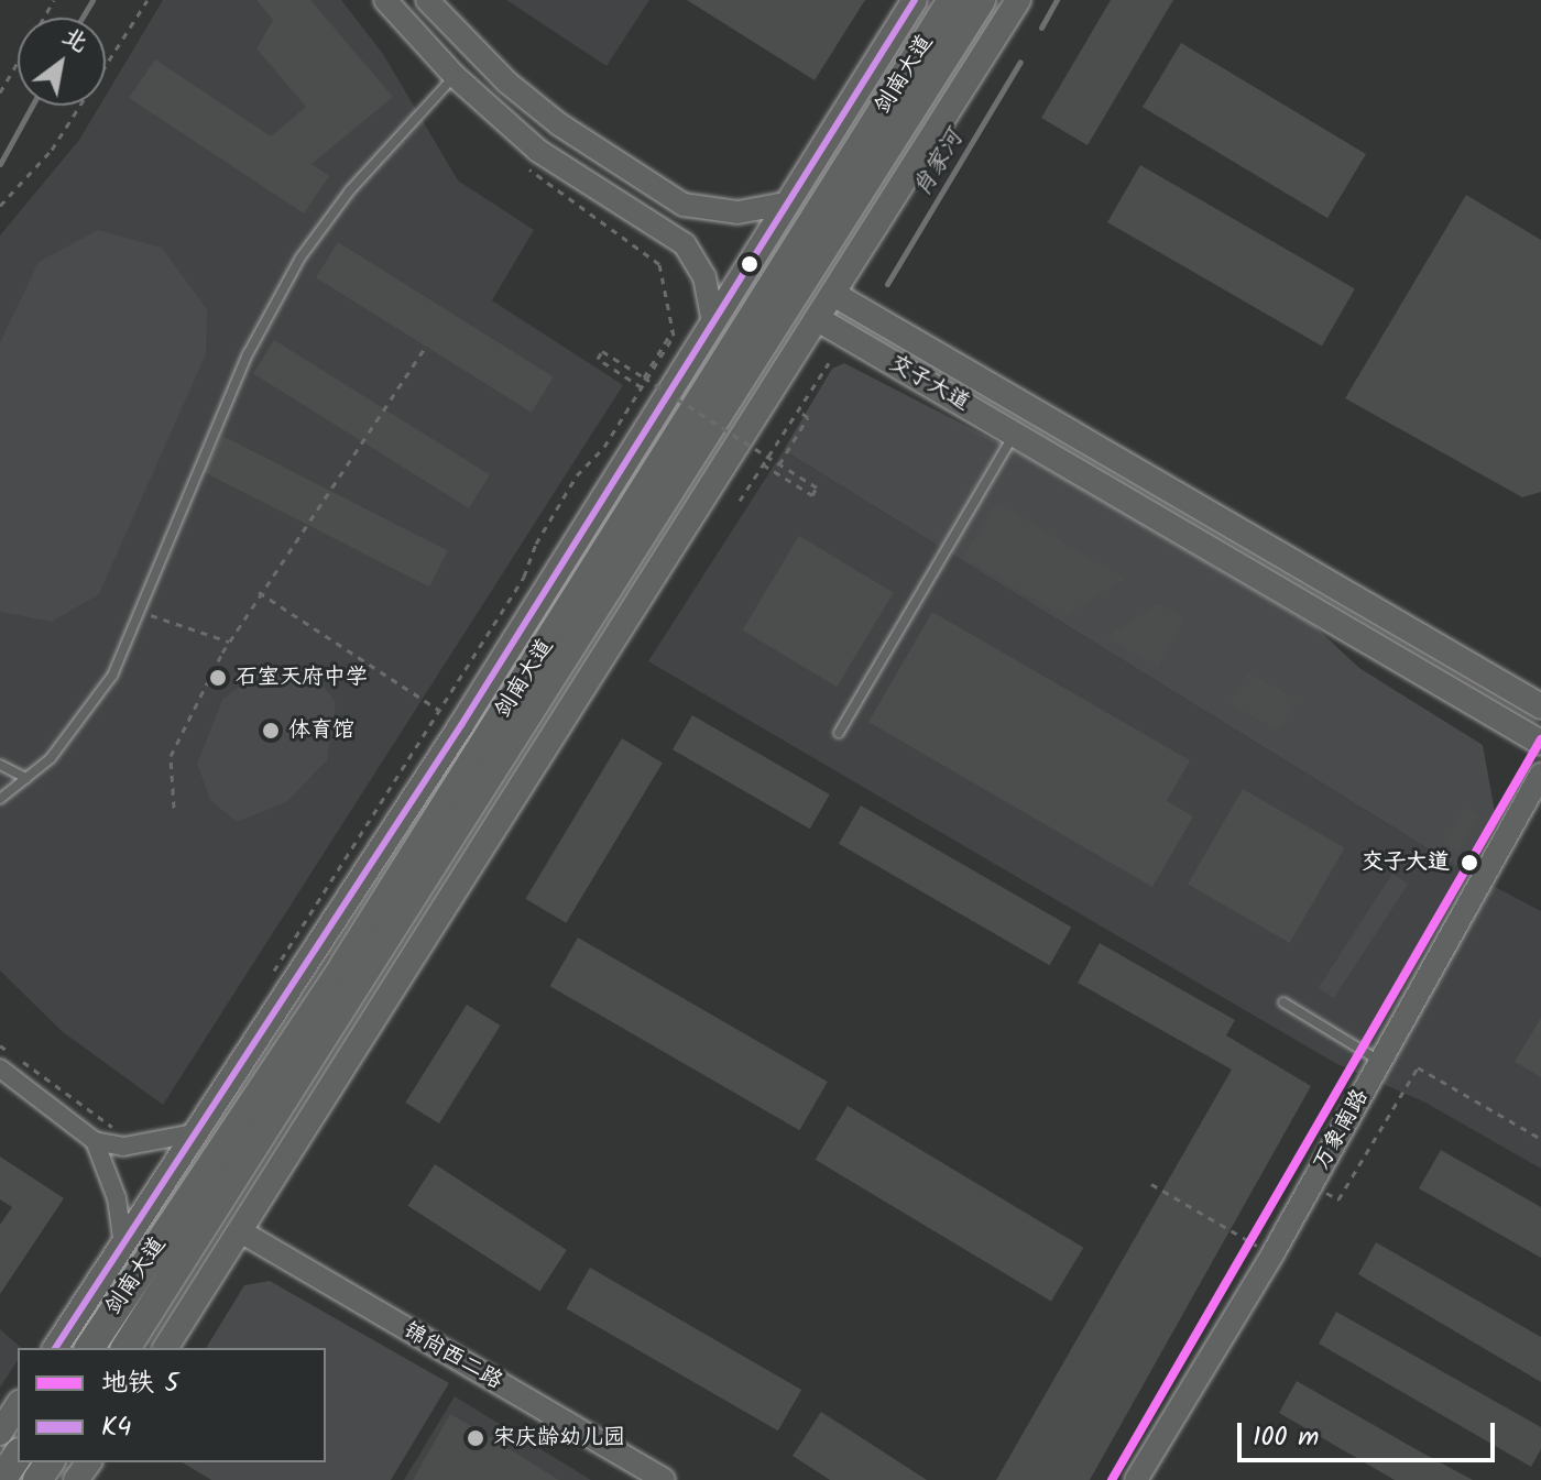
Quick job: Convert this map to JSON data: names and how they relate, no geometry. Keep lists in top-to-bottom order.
{
  "streets": {
    "highway": ["剑南大道"],
    "main road": ["交子大道"],
    "street": ["万象南路", "锦尚西二路"]
  },
  "water": ["肖家河"],
  "places": [
    "石室天府中学",
    "体育馆",
    "交子大道",
    "宋庆龄幼儿园"
  ],
  "lines": ["transit line K4", "metro line 5"],
  "legend": ["地铁 5", "K4"],
  "scale_bar": "100 m",
  "north": "top right"
}
